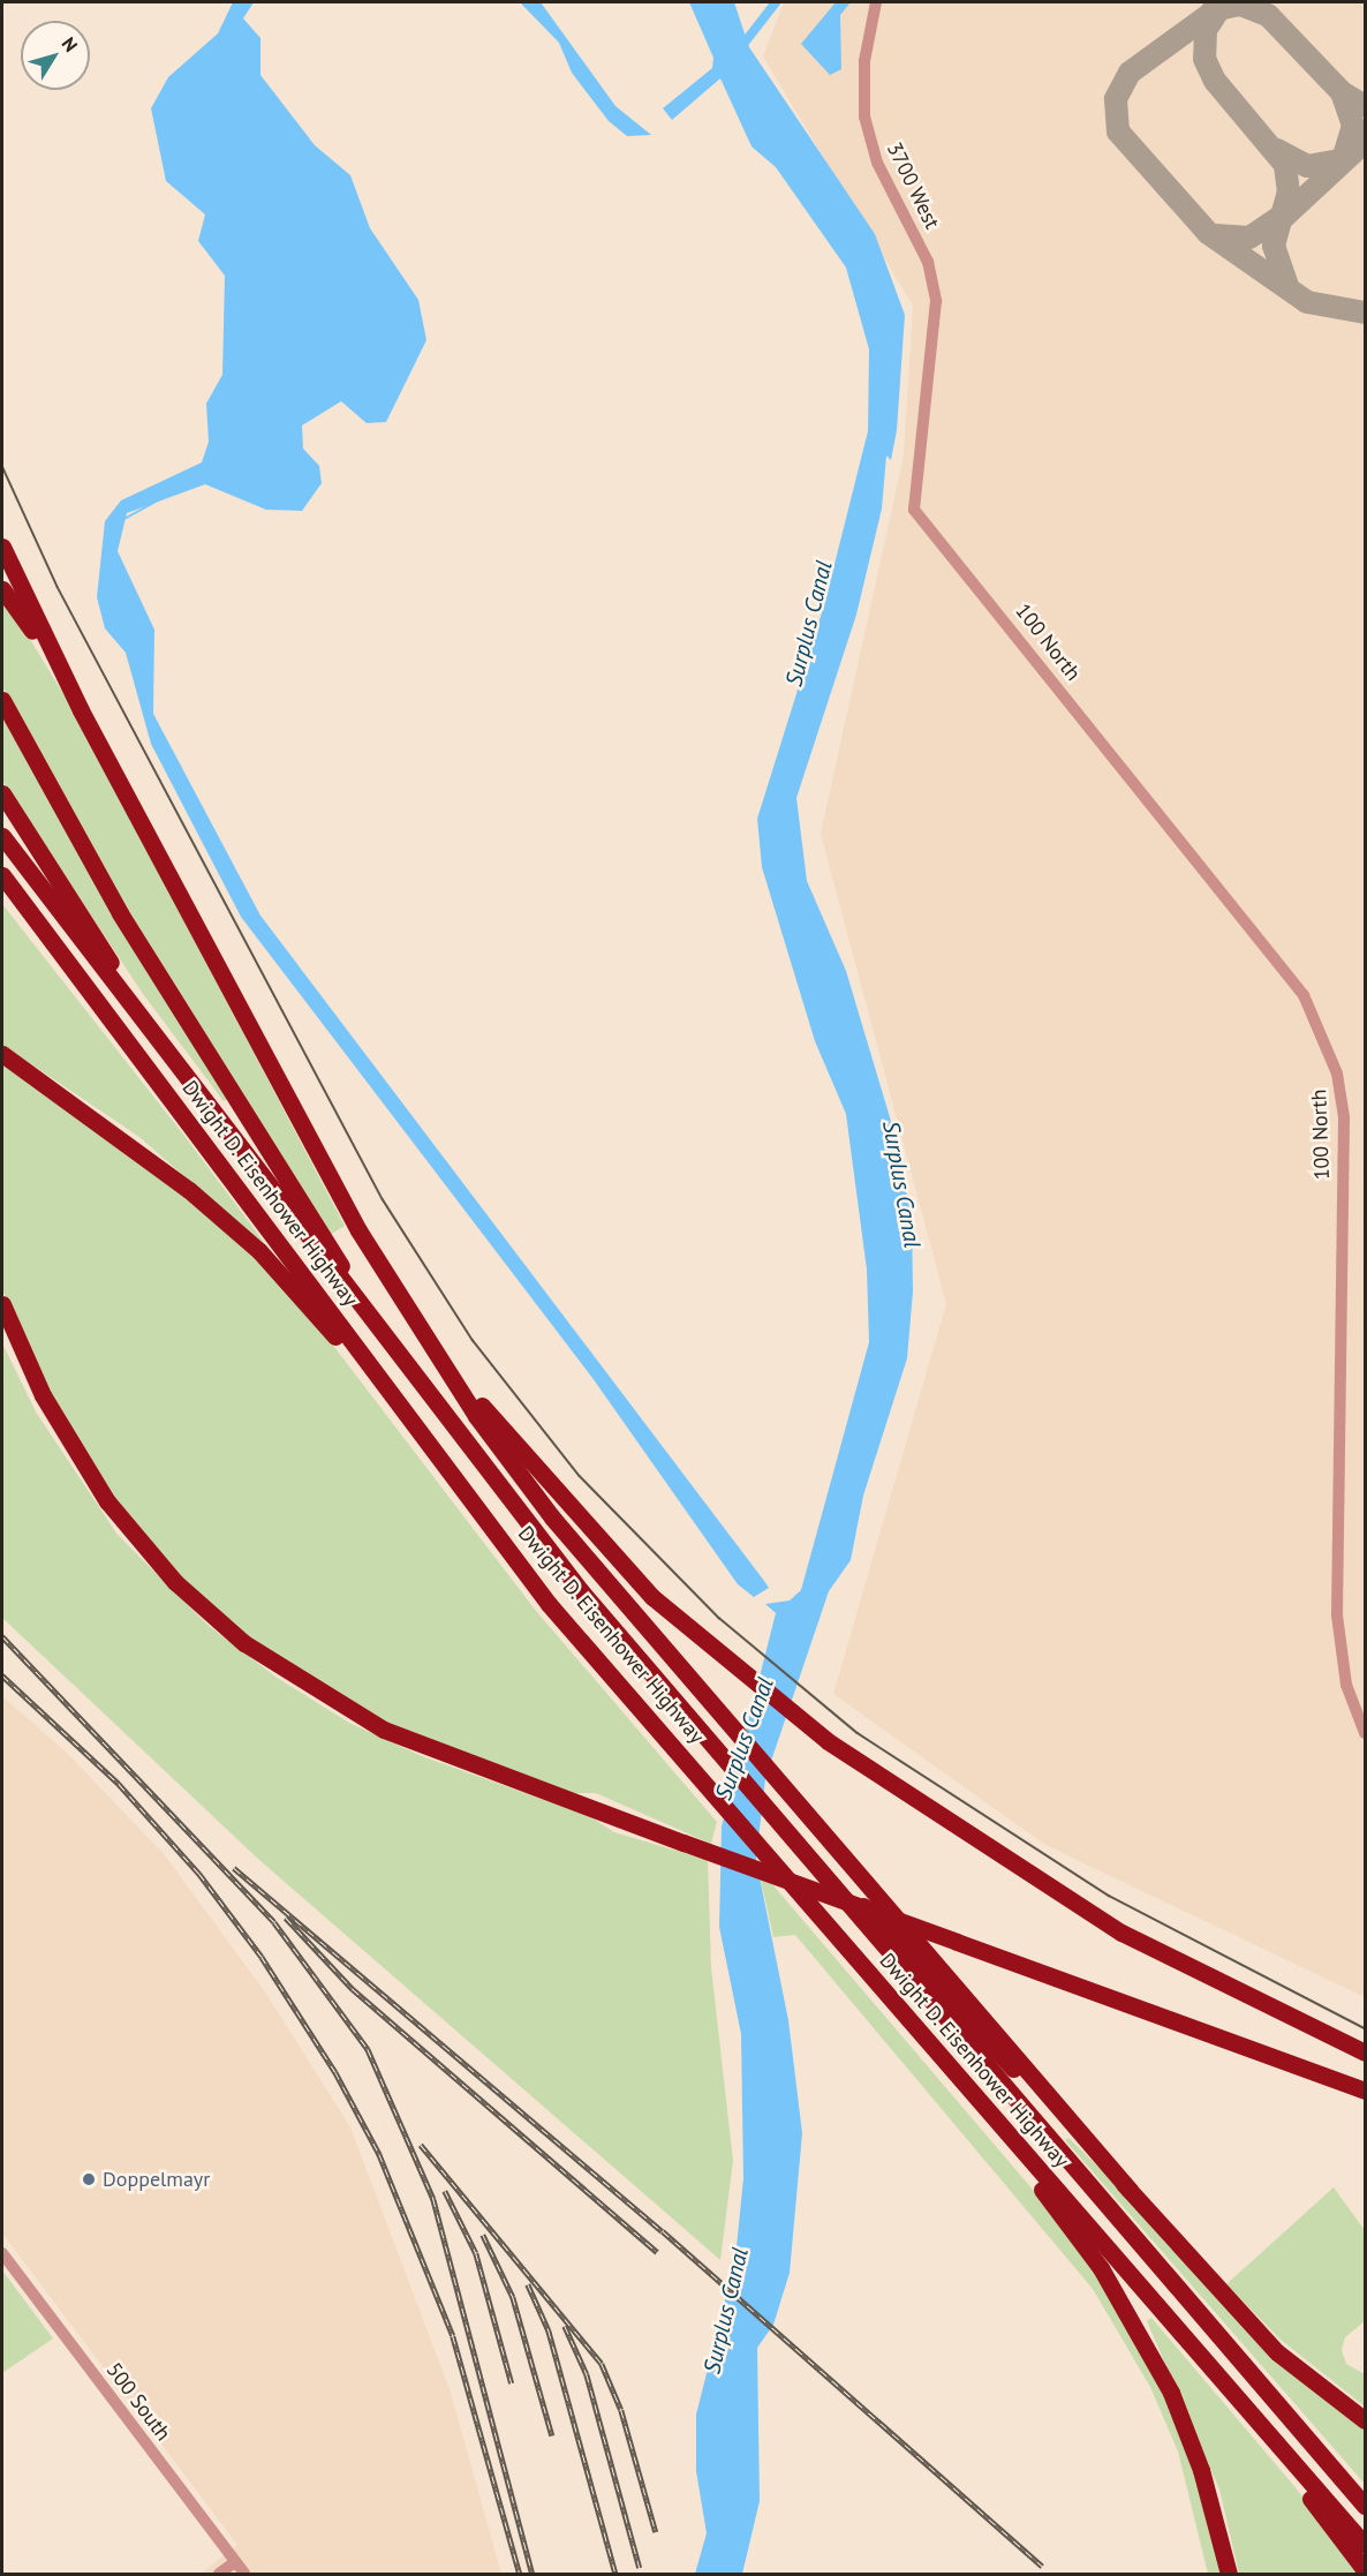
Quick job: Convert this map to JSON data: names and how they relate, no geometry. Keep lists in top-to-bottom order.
{
  "streets": {
    "highway": ["Dwight D. Eisenhower Highway"],
    "street": ["3700 West", "100 North", "500 South"]
  },
  "crossings": [
    ["3700 West", "100 North"]
  ],
  "water": ["Surplus Canal"],
  "places": ["Doppelmayr"],
  "north": "top right"
}
